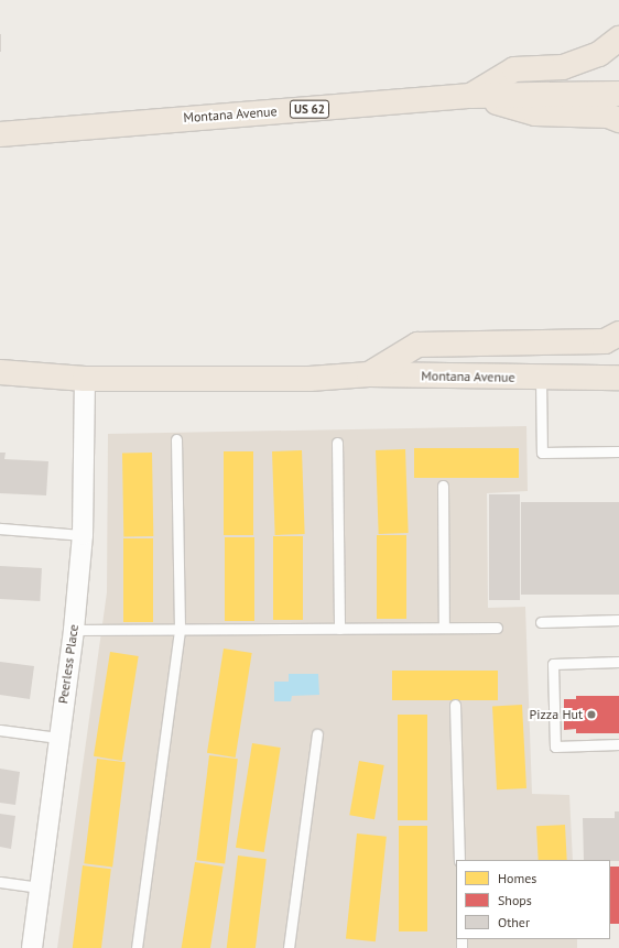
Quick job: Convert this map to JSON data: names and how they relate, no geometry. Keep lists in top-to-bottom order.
{
  "streets": {
    "highway": ["US 62", "Montana Avenue"],
    "street": ["Peerless Place"]
  },
  "crossings": [
    ["Montana Avenue", "Peerless Place"]
  ],
  "places": ["Pizza Hut"],
  "legend": ["Homes", "Shops", "Other"]
}
